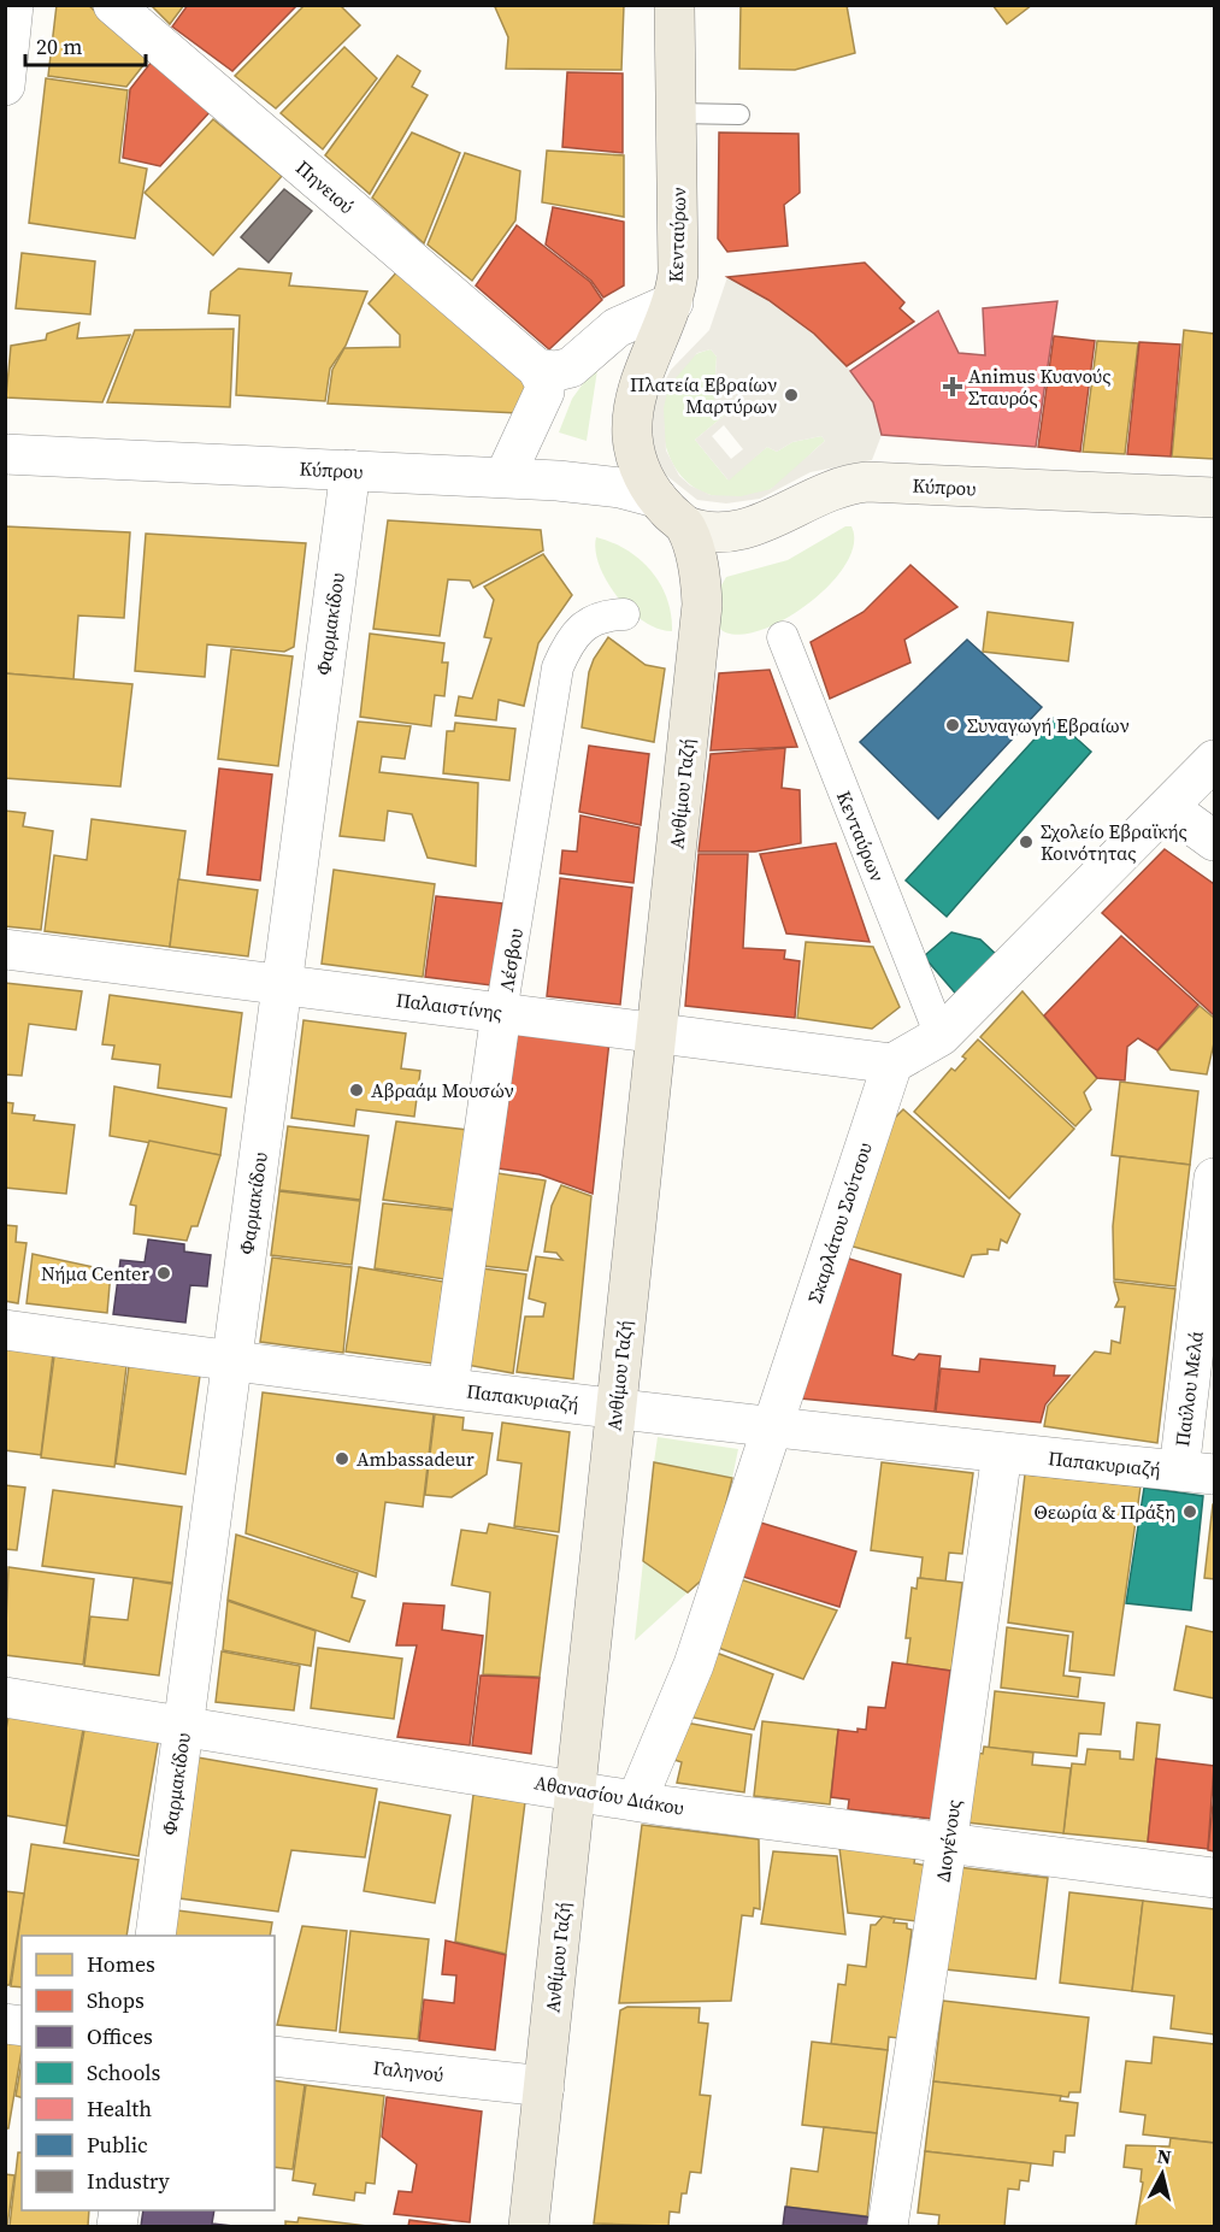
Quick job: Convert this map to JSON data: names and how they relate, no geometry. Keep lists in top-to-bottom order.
{
  "streets": {
    "main road": ["Κενταύρων", "Κύπρου", "Ανθίμου Γαζή"],
    "street": [
      "Πηνειού",
      "Φαρμακίδου",
      "Λέσβου",
      "Παλαιστίνης",
      "Σκαρλάτου Σούτσου",
      "Παύλου Μελά",
      "Παπακυριαζή",
      "Αθανασίου Διάκου",
      "Διογένους",
      "Γαληνού"
    ]
  },
  "crossings": [
    ["Κενταύρων", "Κύπρου"],
    ["Κενταύρων", "Ανθίμου Γαζή"],
    ["Κύπρου", "Φαρμακίδου"],
    ["Κύπρου", "Ανθίμου Γαζή"],
    ["Φαρμακίδου", "Παλαιστίνης"],
    ["Φαρμακίδου", "Παπακυριαζή"],
    ["Φαρμακίδου", "Αθανασίου Διάκου"],
    ["Ανθίμου Γαζή", "Παλαιστίνης"],
    ["Ανθίμου Γαζή", "Παπακυριαζή"],
    ["Ανθίμου Γαζή", "Αθανασίου Διάκου"],
    ["Ανθίμου Γαζή", "Γαληνού"],
    ["Λέσβου", "Παλαιστίνης"],
    ["Λέσβου", "Παπακυριαζή"],
    ["Παλαιστίνης", "Σκαρλάτου Σούτσου"],
    ["Σκαρλάτου Σούτσου", "Παπακυριαζή"],
    ["Σκαρλάτου Σούτσου", "Αθανασίου Διάκου"],
    ["Παύλου Μελά", "Παπακυριαζή"],
    ["Παπακυριαζή", "Διογένους"],
    ["Αθανασίου Διάκου", "Διογένους"]
  ],
  "places": {
    "health": ["Animus Κυανούς Σταυρός"],
    "other": [
      "Πλατεία Εβραίων Μαρτύρων",
      "Συναγωγή Εβραίων",
      "Σχολείο Εβραϊκής Κοινότητας",
      "Αβραάμ Μουσών",
      "Νήμα Center",
      "Ambassadeur",
      "Θεωρία & Πράξη"
    ]
  },
  "legend": [
    "Homes",
    "Shops",
    "Offices",
    "Schools",
    "Health",
    "Public",
    "Industry"
  ],
  "scale_bar": "20 m",
  "north": "top"
}
